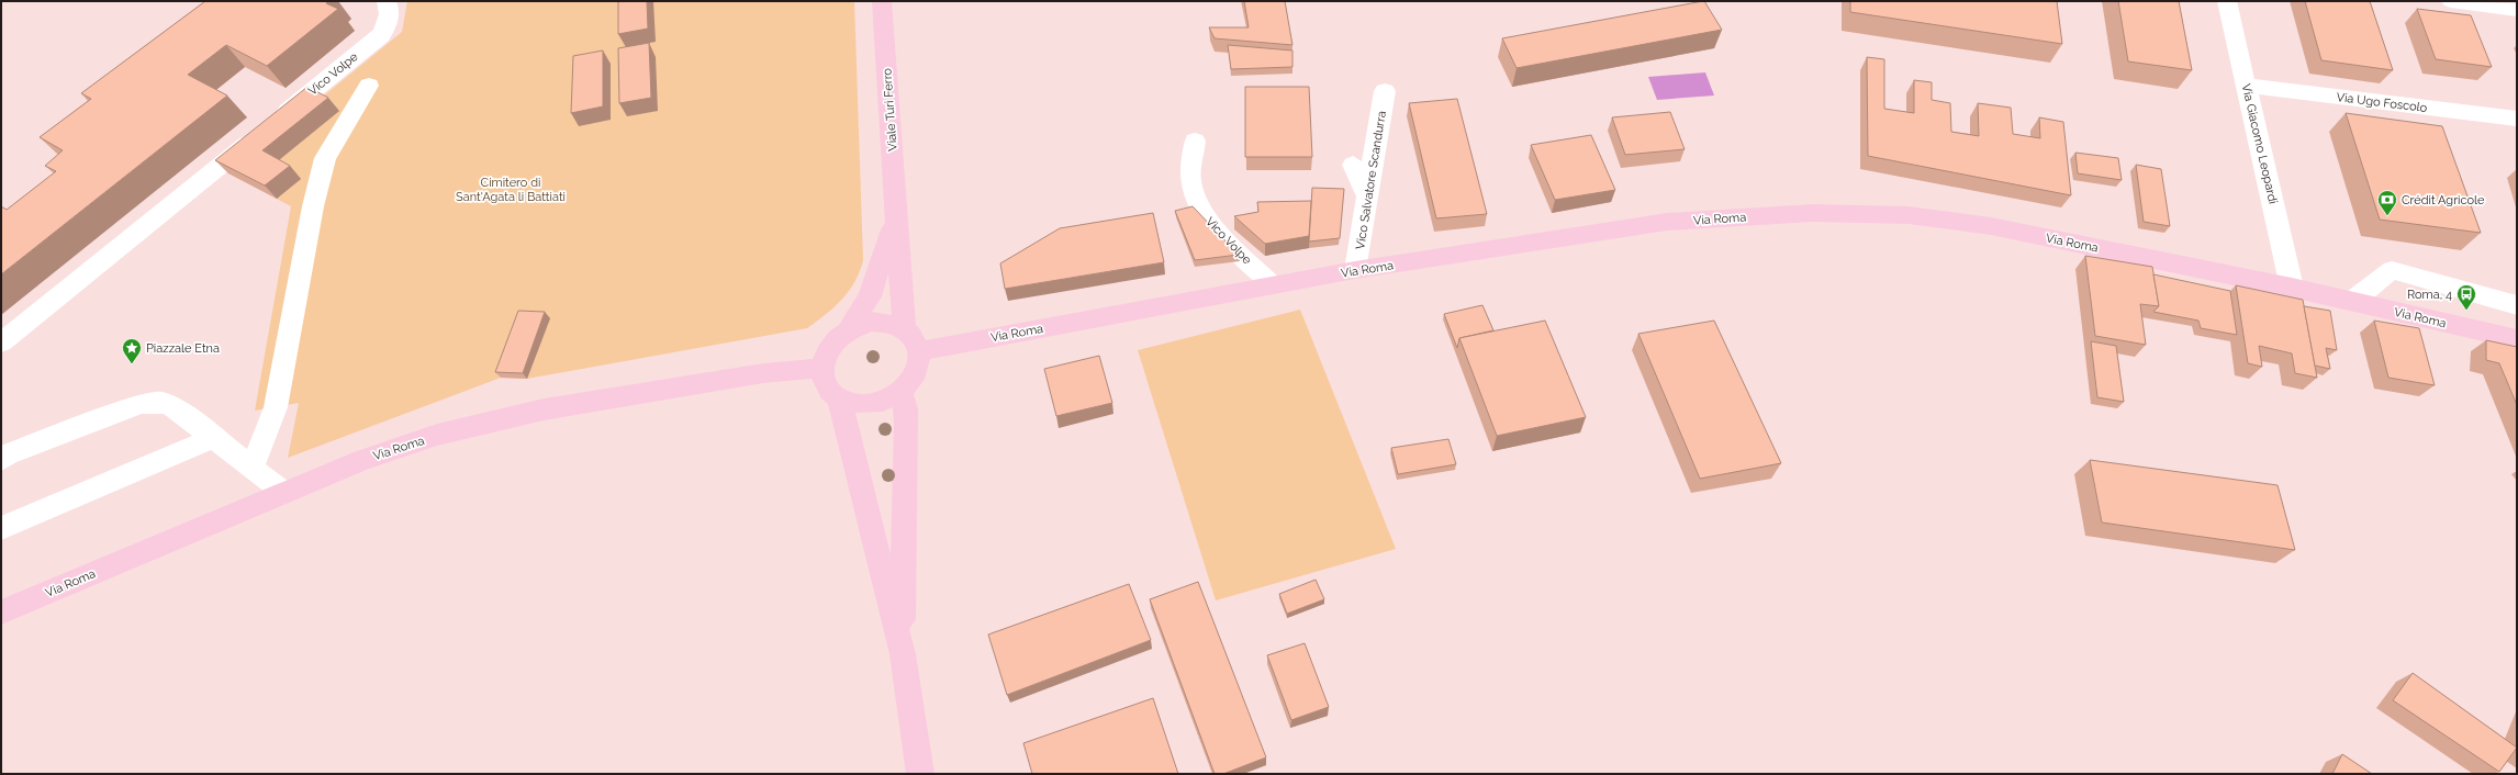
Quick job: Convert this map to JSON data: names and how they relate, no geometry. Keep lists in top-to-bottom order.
{
  "streets": {
    "main road": ["Viale Turi Ferro", "Via Roma"],
    "street": [
      "Vico Volpe",
      "Via Ugo Foscolo",
      "Via Giacomo Leopardi",
      "Vico Salvatore Scandurra"
    ]
  },
  "crossings": [
    ["Vico Volpe", "Via Roma"],
    ["Via Ugo Foscolo", "Via Giacomo Leopardi"],
    ["Viale Turi Ferro", "Via Roma"],
    ["Via Giacomo Leopardi", "Via Roma"],
    ["Vico Salvatore Scandurra", "Via Roma"]
  ],
  "parks": ["Cimitero di Sant'Agata li Battiati"],
  "places": {
    "bank": ["Crédit Agricole"],
    "bus stop": ["Roma, 4"],
    "place": ["Piazzale Etna"]
  }
}
